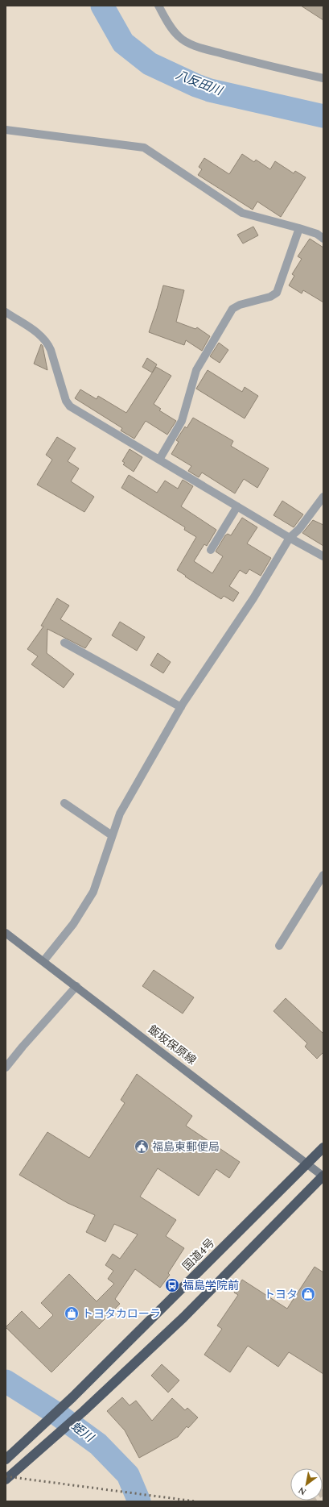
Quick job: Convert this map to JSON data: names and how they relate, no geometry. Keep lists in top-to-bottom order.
{
  "streets": {
    "highway": ["国道4号"],
    "main road": ["飯坂保原線"]
  },
  "crossings": [
    ["飯坂保原線", "国道4号"]
  ],
  "water": ["八反田川", "蛭川"],
  "places": {
    "public building": ["福島東郵便局"],
    "bus stop": ["福島学院前"],
    "shop": ["トヨタ", "トヨタカローラ"]
  },
  "north": "bottom left"
}
